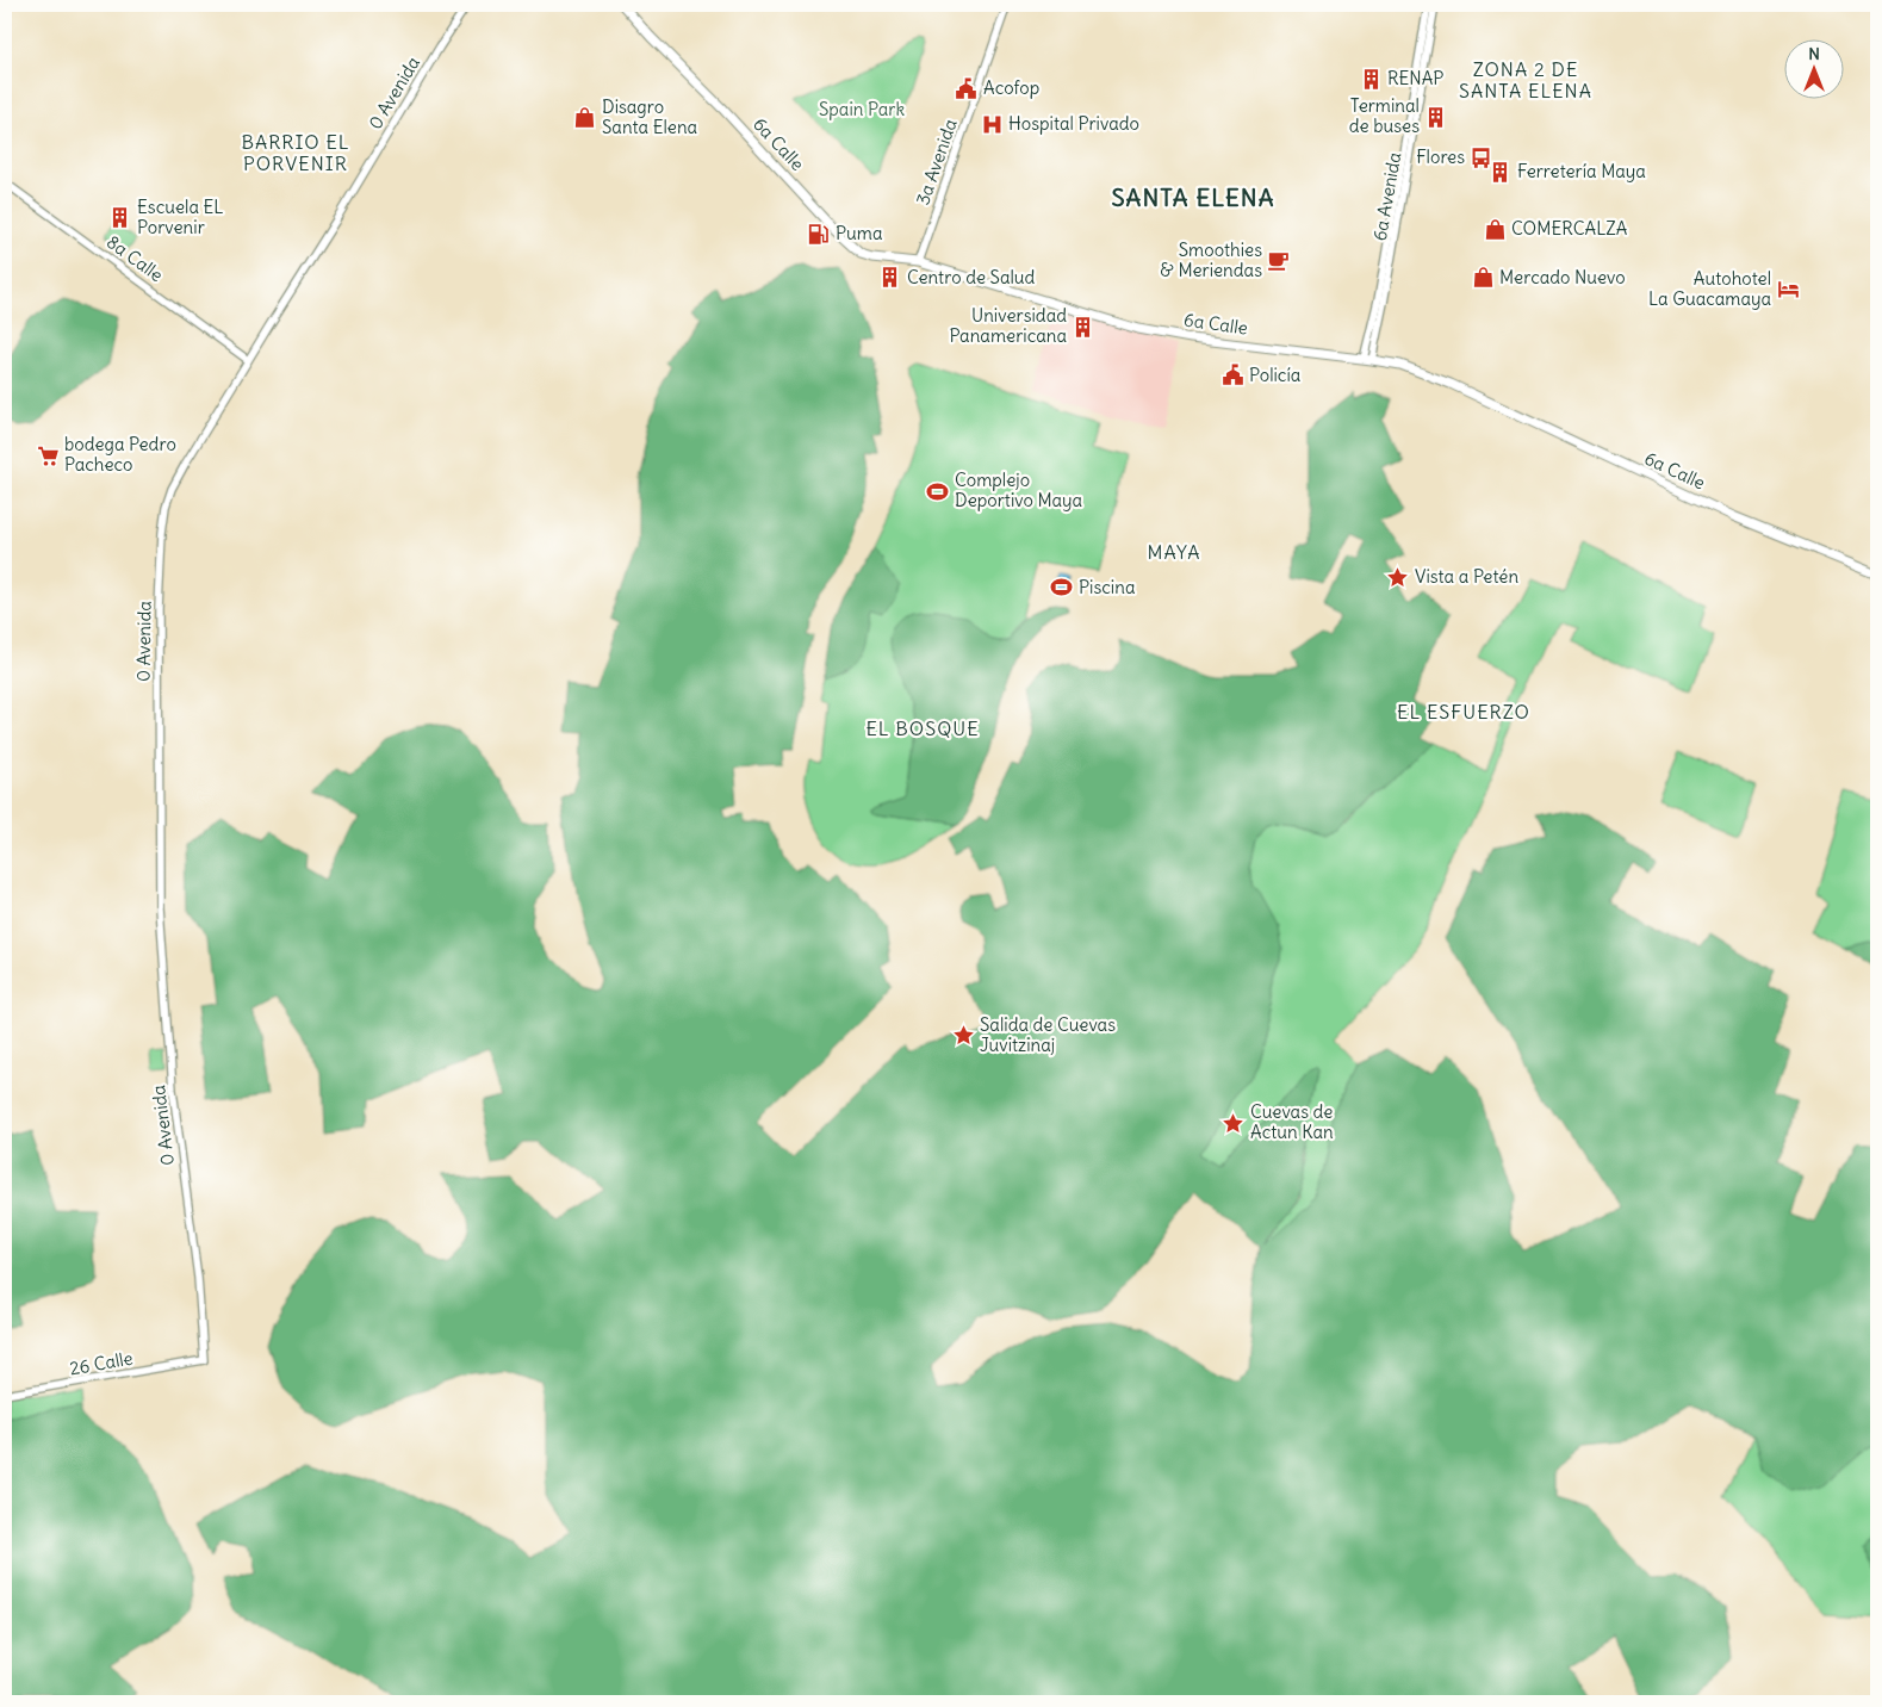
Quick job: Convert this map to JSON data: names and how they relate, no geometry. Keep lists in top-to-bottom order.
{
  "streets": {
    "main road": ["6a Calle"],
    "street": [
      "0 Avenida",
      "3a Avenida",
      "6a Avenida",
      "8a Calle",
      "26 Calle"
    ]
  },
  "crossings": [
    ["0 Avenida", "8a Calle"],
    ["0 Avenida", "26 Calle"],
    ["6a Calle", "3a Avenida"],
    ["6a Calle", "6a Avenida"]
  ],
  "districts": [
    "ZONA 2 DE SANTA ELENA",
    "BARRIO EL PORVENIR",
    "SANTA ELENA",
    "MAYA",
    "EL ESFUERZO",
    "EL BOSQUE"
  ],
  "parks": ["Spain Park"],
  "places": {
    "building": [
      "RENAP",
      "Terminal de buses",
      "Ferretería Maya",
      "Escuela EL Porvenir",
      "Centro de Salud",
      "Universidad Panamericana"
    ],
    "public building": ["Acofop", "Policía"],
    "shop": ["Disagro Santa Elena", "COMERCALZA", "Mercado Nuevo"],
    "hospital": ["Hospital Privado"],
    "bus stop": ["Flores"],
    "fuel station": ["Puma"],
    "cafe": ["Smoothies & Meriendas"],
    "hotel": ["Autohotel La Guacamaya"],
    "supermarket": ["bodega Pedro Pacheco"],
    "sports": ["Complejo Deportivo Maya", "Piscina"],
    "place": ["Vista a Petén", "Salida de Cuevas Juvitzinaj", "Cuevas de Actun Kan"]
  },
  "north": "top"
}
